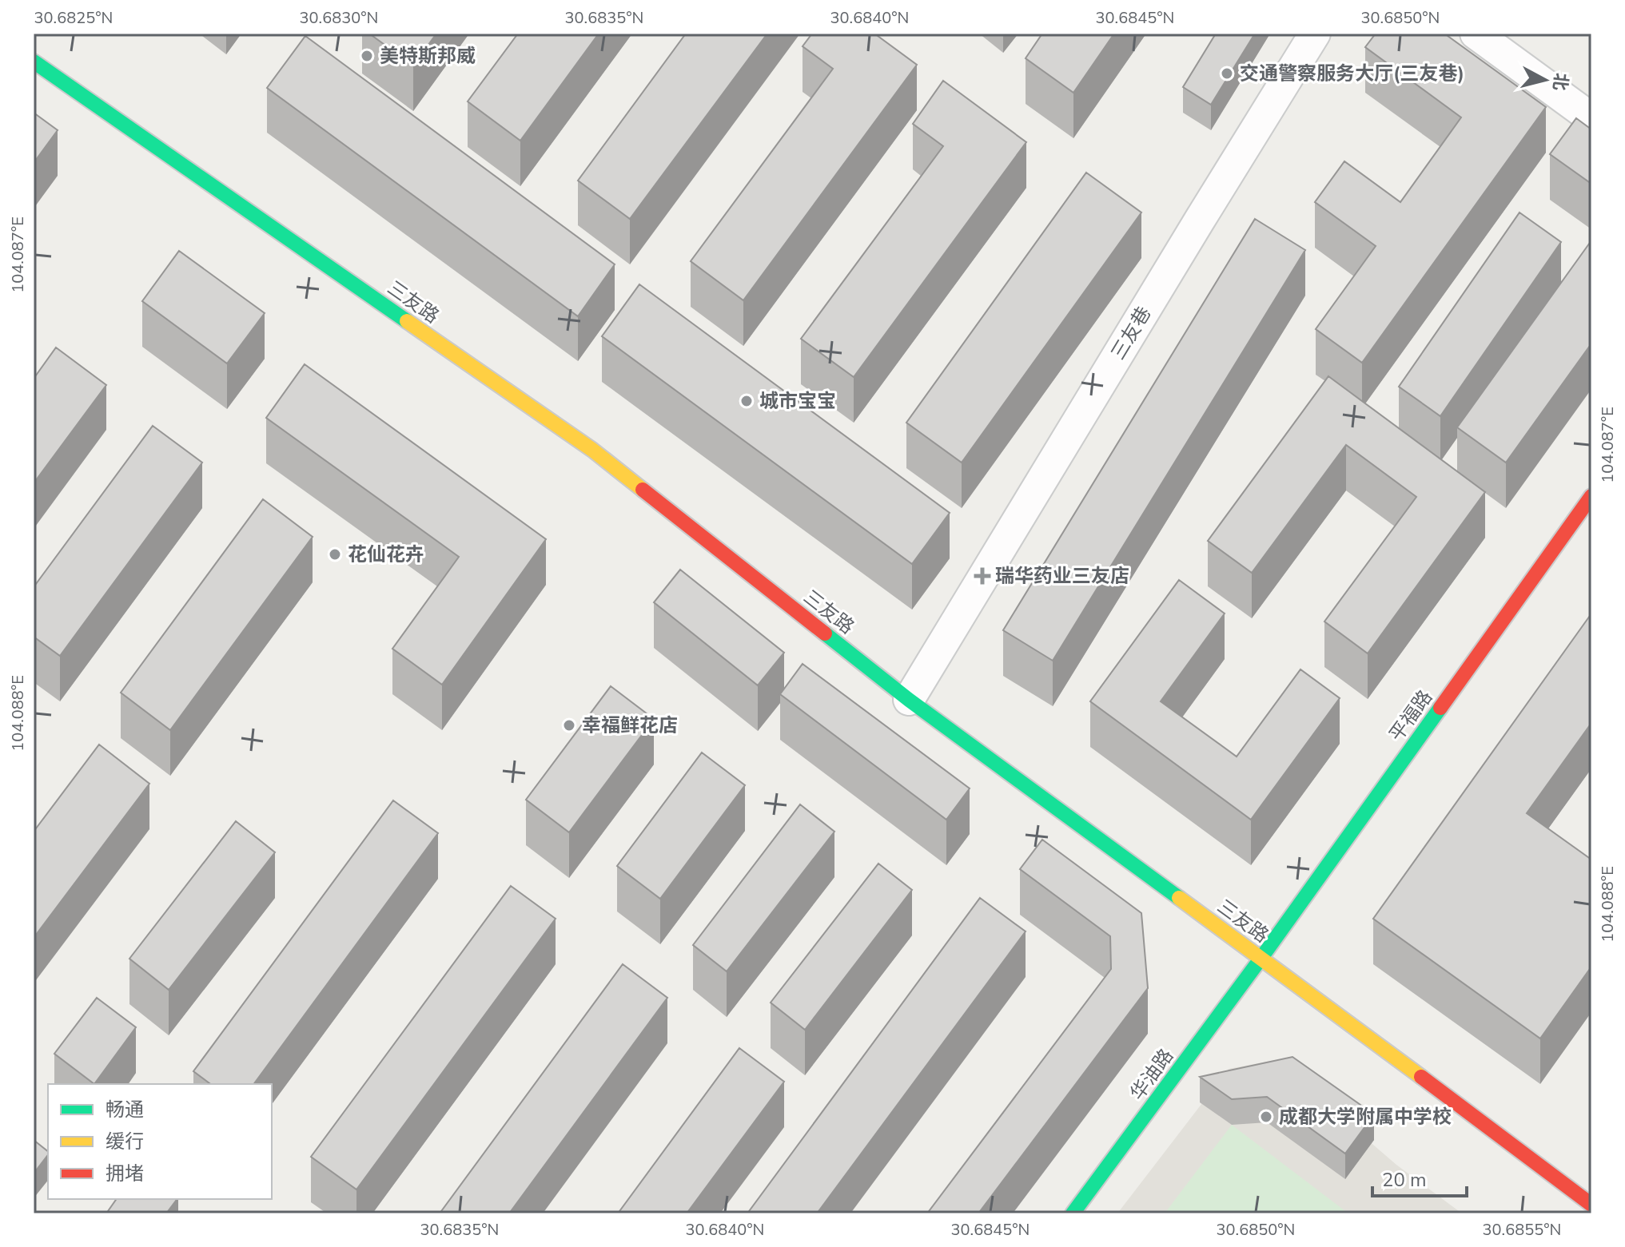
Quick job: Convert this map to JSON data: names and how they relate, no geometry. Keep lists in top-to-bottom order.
{
  "streets": {
    "main road": ["三友路", "平福路", "华油路"],
    "street": ["三友巷"]
  },
  "crossings": [
    ["三友路", "三友巷"],
    ["三友路", "平福路"],
    ["三友路", "华油路"],
    ["平福路", "华油路"]
  ],
  "places": {
    "other": [
      "美特斯邦威",
      "交通警察服务大厅(三友巷)",
      "城市宝宝",
      "花仙花卉",
      "幸福鲜花店",
      "成都大学附属中学校"
    ],
    "health": ["瑞华药业三友店"]
  },
  "legend": ["畅通", "缓行", "拥堵"],
  "scale_bar": "20 m",
  "north": "right",
  "coordinates": [
    "30.6825°N",
    "30.6830°N",
    "30.6835°N",
    "30.6840°N",
    "30.6845°N",
    "30.6850°N",
    "104.087°E",
    "104.088°E",
    "30.6855°N"
  ]
}
